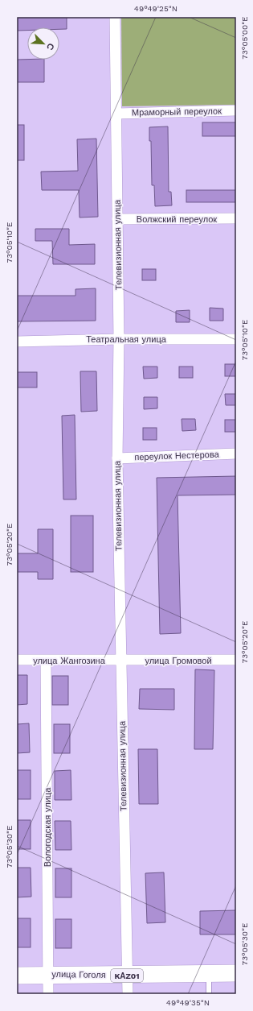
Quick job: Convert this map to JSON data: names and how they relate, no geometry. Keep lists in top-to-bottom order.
{
  "streets": {
    "highway": ["улица Гоголя", "KАZ01"],
    "street": [
      "Мраморный переулок",
      "Волжский переулок",
      "Телевизионная улица",
      "Театральная улица",
      "переулок Нестерова",
      "улица Жангозина",
      "улица Громовой",
      "Вологодская улица"
    ]
  },
  "crossings": [
    ["Мраморный переулок", "Телевизионная улица"],
    ["Волжский переулок", "Телевизионная улица"],
    ["Телевизионная улица", "Театральная улица"],
    ["Телевизионная улица", "переулок Нестерова"],
    ["Телевизионная улица", "улица Жангозина"],
    ["Телевизионная улица", "улица Громовой"],
    ["Телевизионная улица", "улица Гоголя"],
    ["улица Жангозина", "улица Громовой"],
    ["улица Жангозина", "Вологодская улица"],
    ["Вологодская улица", "улица Гоголя"]
  ],
  "north": "bottom right",
  "coordinates": [
    "49°49'25\"N",
    "73°05'00\"E",
    "73°05'10\"E",
    "73°05'20\"E",
    "73°05'30\"E",
    "49°49'35\"N"
  ]
}
